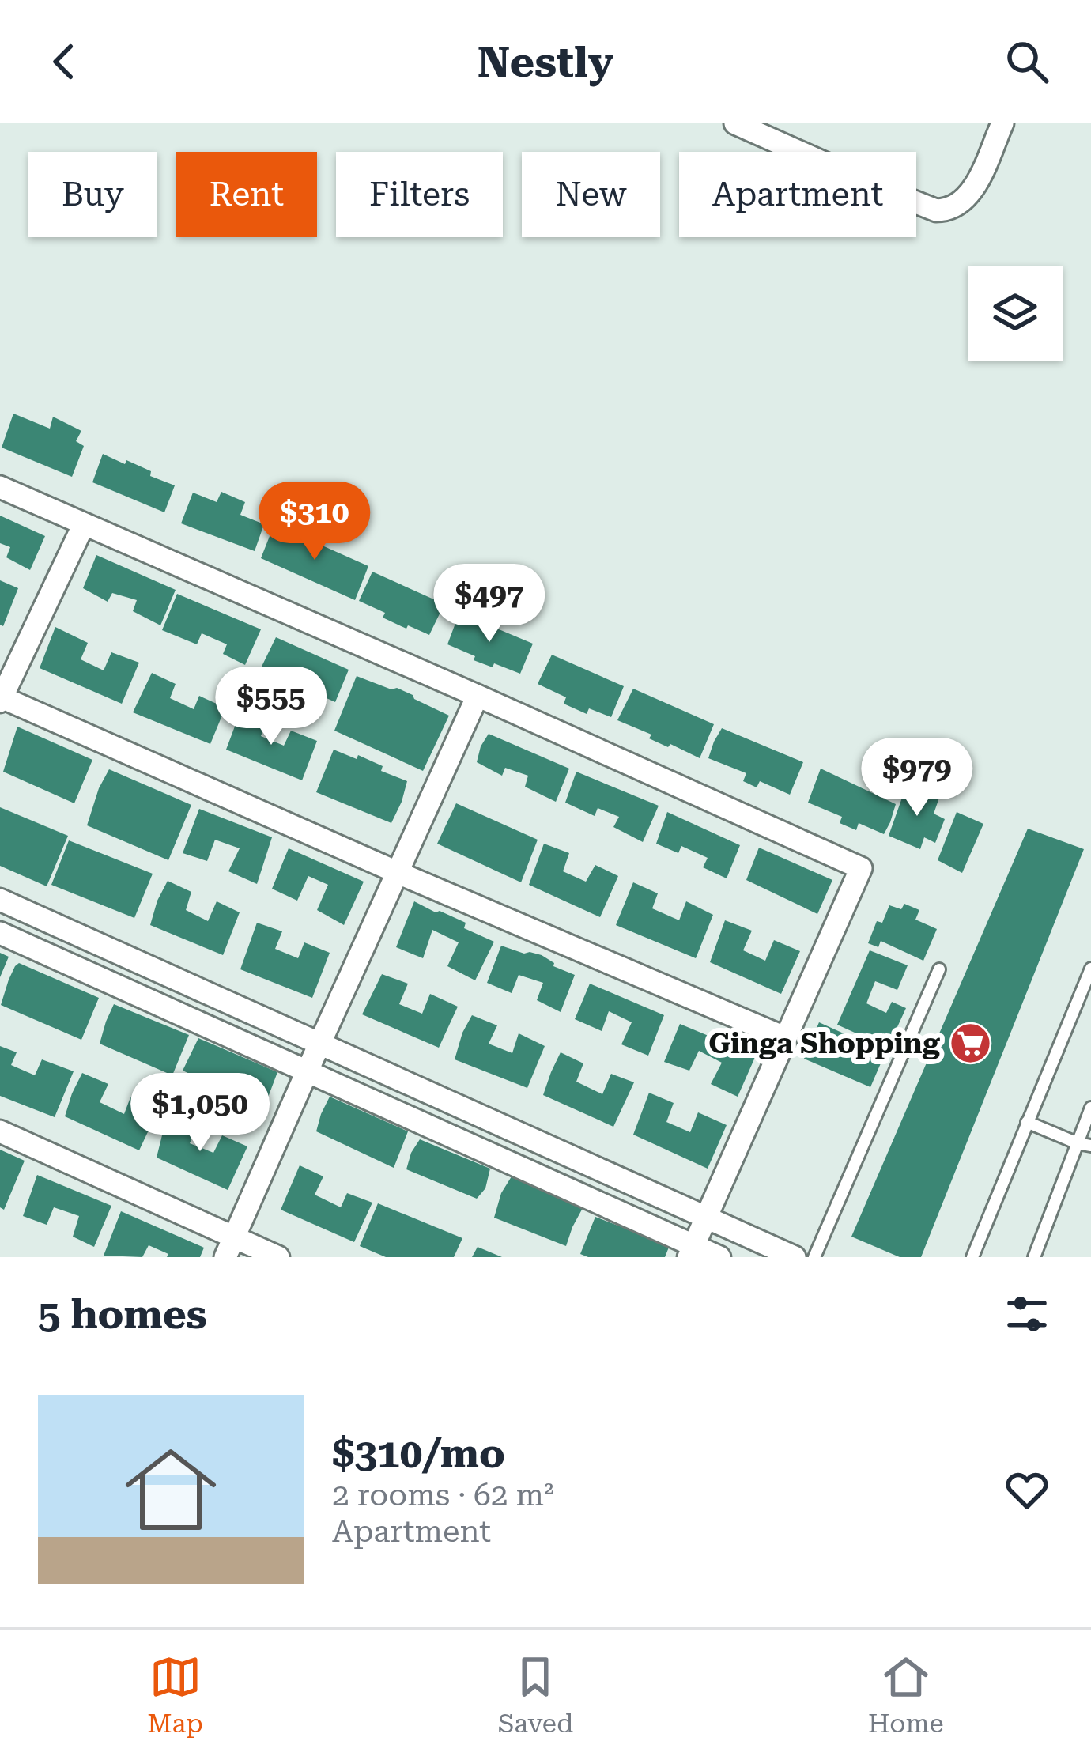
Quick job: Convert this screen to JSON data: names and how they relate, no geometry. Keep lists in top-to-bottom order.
{
  "places": {
    "supermarket": ["Ginga Shopping"]
  },
  "page": {
    "header": "Nestly",
    "chip": [
      "Buy",
      "Rent",
      "Filters",
      "New",
      "Apartment"
    ],
    "price": [
      "$310",
      "$497",
      "$555",
      "$979",
      "$1,050"
    ],
    "heading": "5 homes",
    "list": [
      {
        "name": "$310/mo",
        "note": "2 rooms · 62 m² · Apartment"
      }
    ],
    "tabs": ["Map", "Saved", "Home"]
  }
}
